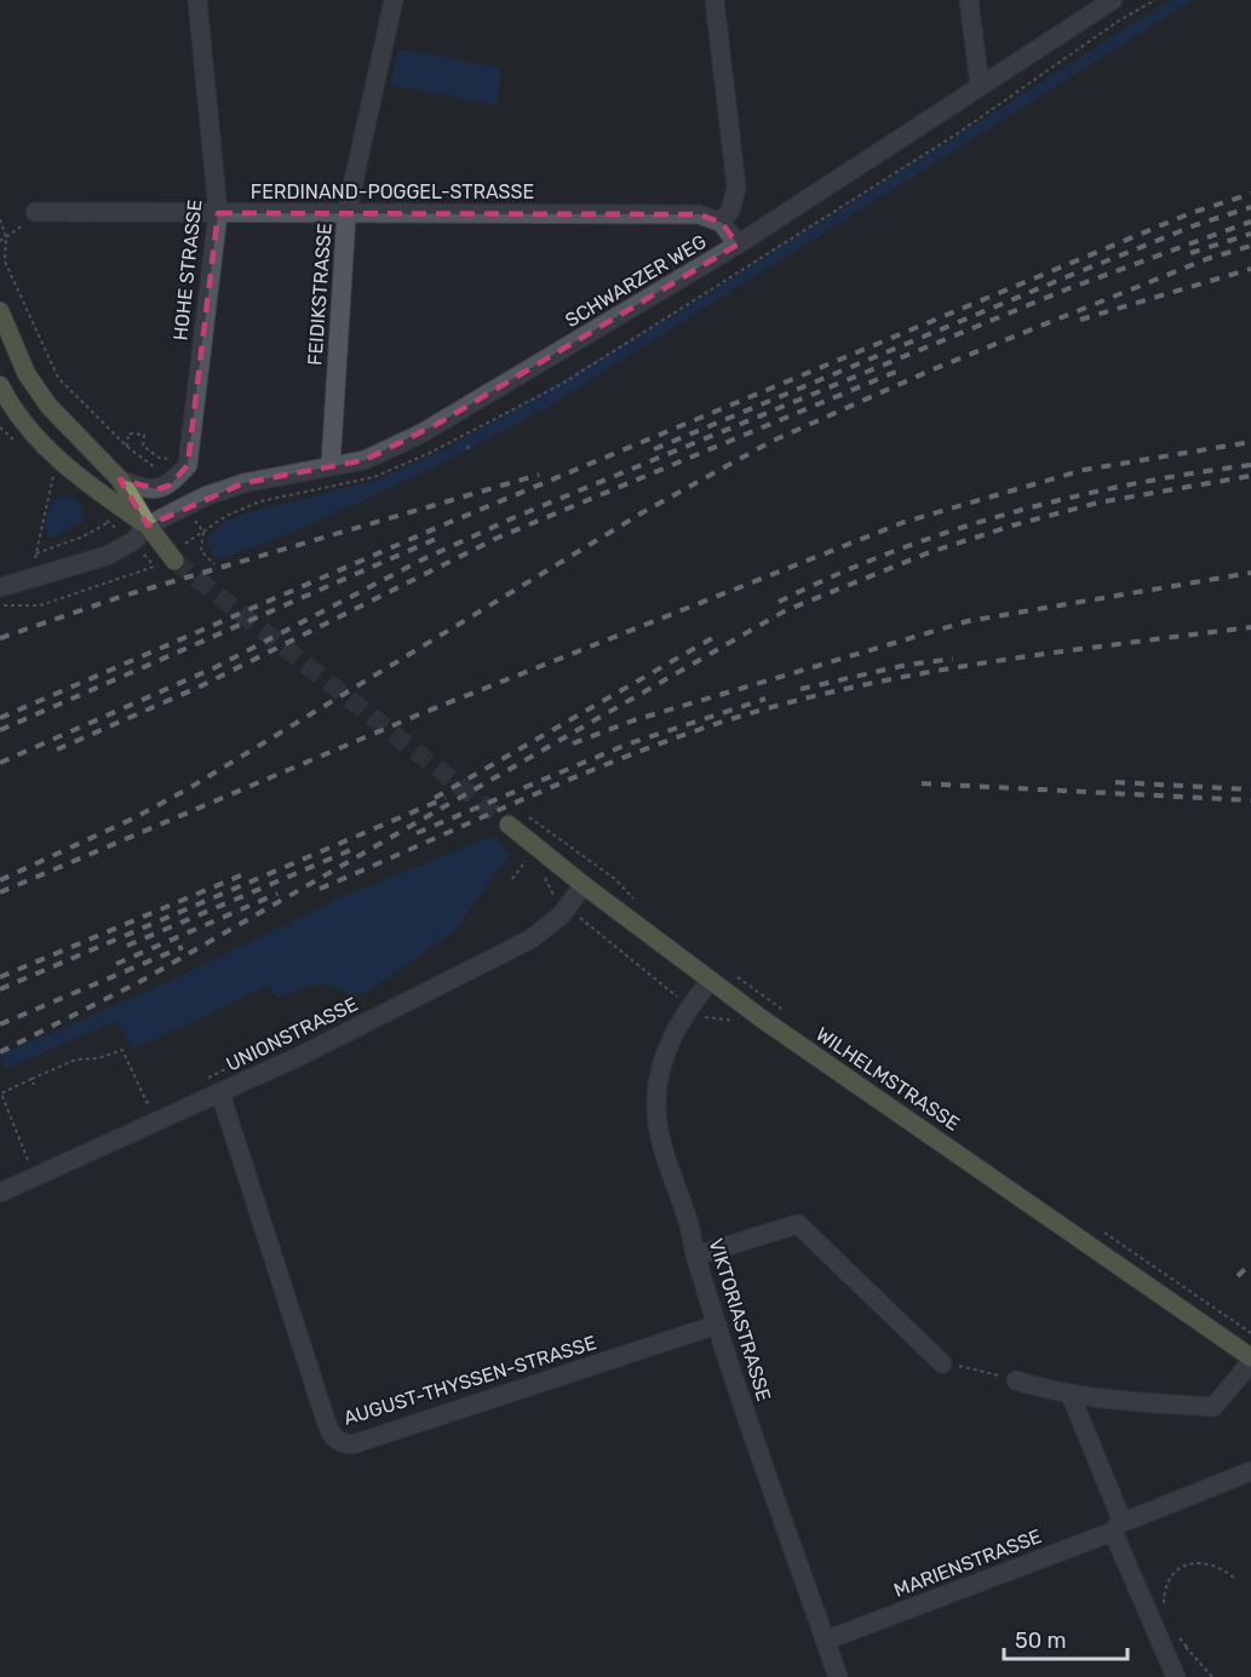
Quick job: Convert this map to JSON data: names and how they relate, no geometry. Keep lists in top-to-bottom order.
{
  "streets": {
    "main road": ["WILHELMSTRASSE"],
    "street": [
      "FERDINAND-POGGEL-STRASSE",
      "HOHE STRASSE",
      "SCHWARZER WEG",
      "FEIDIKSTRASSE",
      "UNIONSTRASSE",
      "VIKTORIASTRASSE",
      "AUGUST-THYSSEN-STRASSE",
      "MARIENSTRASSE"
    ]
  },
  "crossings": [
    ["FERDINAND-POGGEL-STRASSE", "HOHE STRASSE"],
    ["FERDINAND-POGGEL-STRASSE", "FEIDIKSTRASSE"],
    ["SCHWARZER WEG", "FEIDIKSTRASSE"],
    ["UNIONSTRASSE", "WILHELMSTRASSE"],
    ["UNIONSTRASSE", "AUGUST-THYSSEN-STRASSE"],
    ["WILHELMSTRASSE", "VIKTORIASTRASSE"],
    ["VIKTORIASTRASSE", "AUGUST-THYSSEN-STRASSE"],
    ["VIKTORIASTRASSE", "MARIENSTRASSE"]
  ],
  "scale_bar": "50 m"
}
